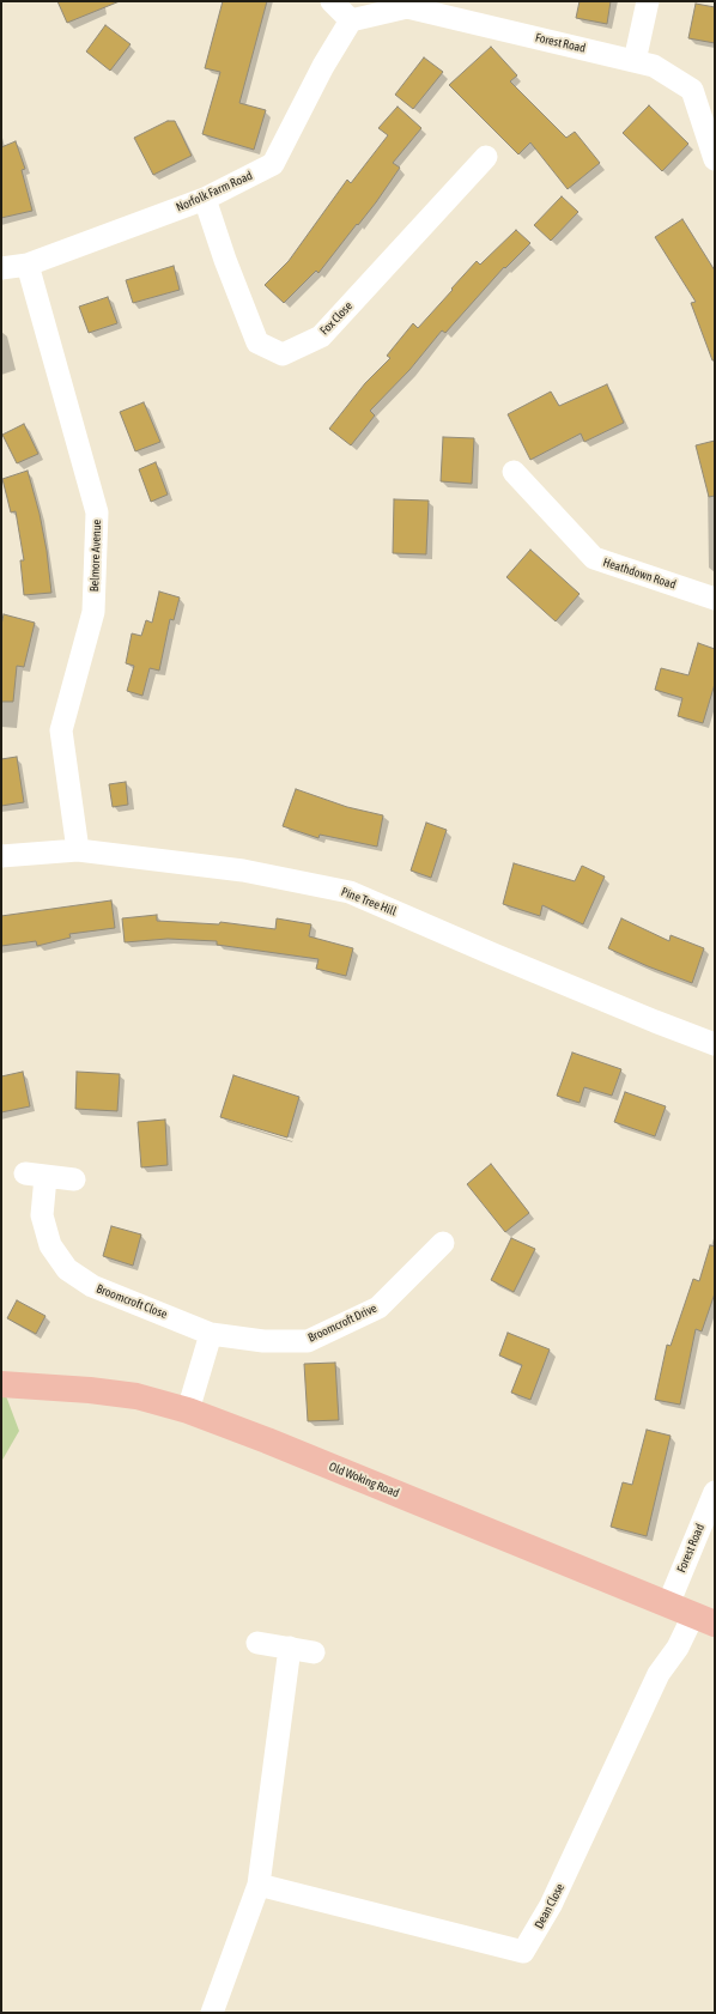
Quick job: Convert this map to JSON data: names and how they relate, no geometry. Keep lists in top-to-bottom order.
{
  "streets": {
    "main road": ["Old Woking Road"],
    "street": [
      "Forest Road",
      "Norfolk Farm Road",
      "Fox Close",
      "Belmore Avenue",
      "Heathdown Road",
      "Pine Tree Hill",
      "Broomcroft Close",
      "Broomcroft Drive",
      "Dean Close"
    ]
  },
  "crossings": [
    ["Forest Road", "Norfolk Farm Road"],
    ["Forest Road", "Old Woking Road"],
    ["Norfolk Farm Road", "Fox Close"],
    ["Norfolk Farm Road", "Belmore Avenue"],
    ["Belmore Avenue", "Pine Tree Hill"],
    ["Broomcroft Close", "Broomcroft Drive"],
    ["Old Woking Road", "Dean Close"]
  ]
}
